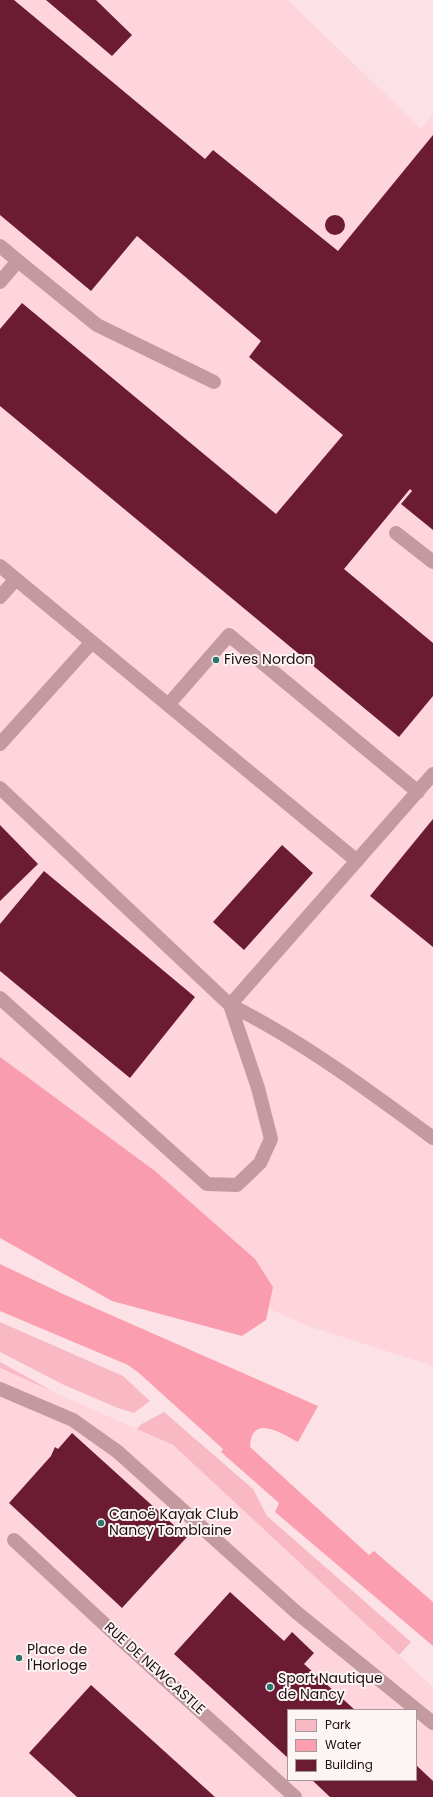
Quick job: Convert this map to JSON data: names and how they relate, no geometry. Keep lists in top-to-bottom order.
{
  "streets": {
    "lane": ["RUE DE NEWCASTLE"]
  },
  "places": [
    "Fives Nordon",
    "Canoë Kayak Club Nancy Tomblaine",
    "Place de l'Horloge",
    "Sport Nautique de Nancy"
  ],
  "legend": ["Park", "Water", "Building"]
}
